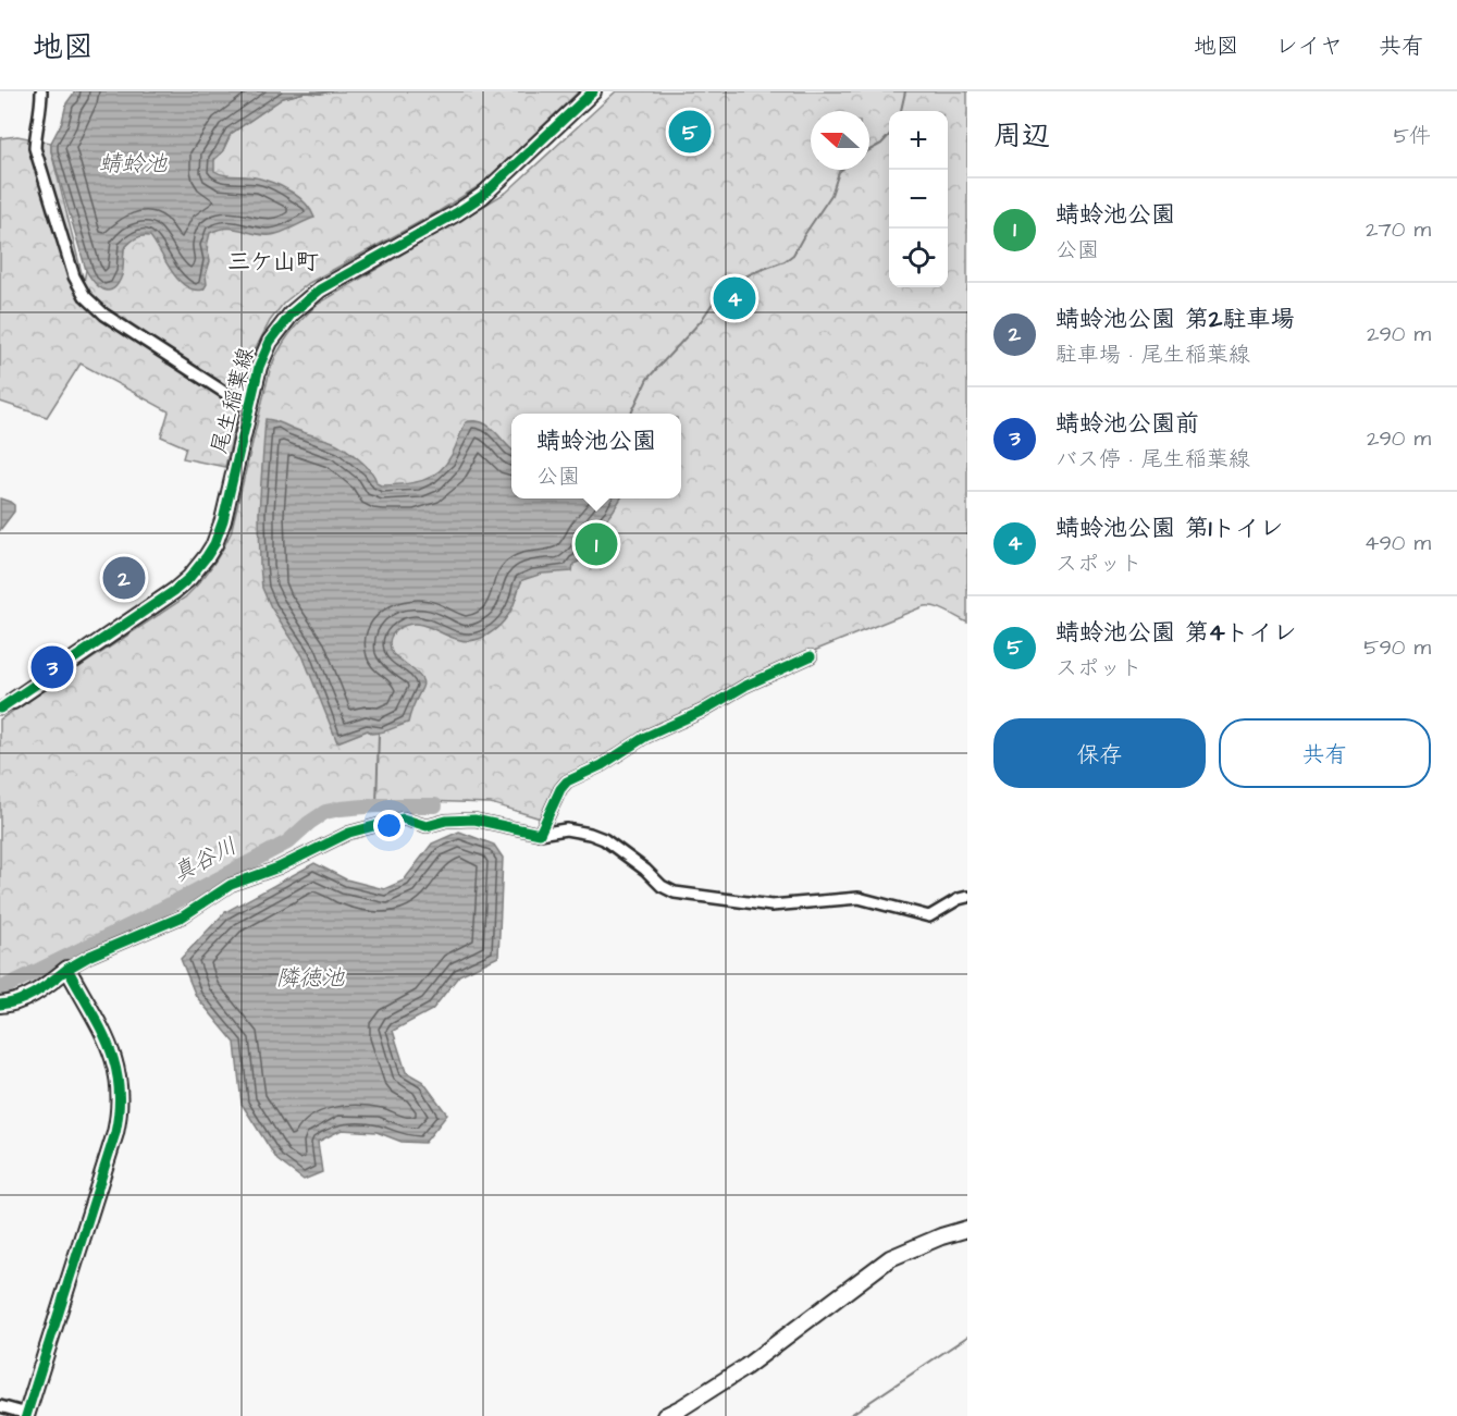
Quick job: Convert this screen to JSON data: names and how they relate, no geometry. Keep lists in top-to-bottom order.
{
  "streets": {
    "street": ["尾生稲葉線"]
  },
  "districts": ["三ケ山町"],
  "water": ["蜻蛉池", "真谷川", "隣徳池"],
  "north": "left",
  "page": {
    "header": "地図",
    "nav": ["地図", "レイヤ", "共有"],
    "heading": ["周辺", "5件"],
    "pins": [
      "5",
      "4",
      "1",
      "2",
      "3"
    ],
    "map_buttons": ["+", "−"],
    "list": [
      {
        "mark": "1",
        "name": "蜻蛉池公園",
        "note": "公園",
        "value": "270 m"
      },
      {
        "mark": "2",
        "name": "蜻蛉池公園 第2駐車場",
        "note": "駐車場 · 尾生稲葉線",
        "value": "290 m"
      },
      {
        "mark": "3",
        "name": "蜻蛉池公園前",
        "note": "バス停 · 尾生稲葉線",
        "value": "290 m"
      },
      {
        "mark": "4",
        "name": "蜻蛉池公園 第1トイレ",
        "note": "スポット",
        "value": "490 m"
      },
      {
        "mark": "5",
        "name": "蜻蛉池公園 第4トイレ",
        "note": "スポット",
        "value": "590 m"
      }
    ],
    "popup": ["蜻蛉池公園", "公園"],
    "buttons": ["保存", "共有"]
  }
}
